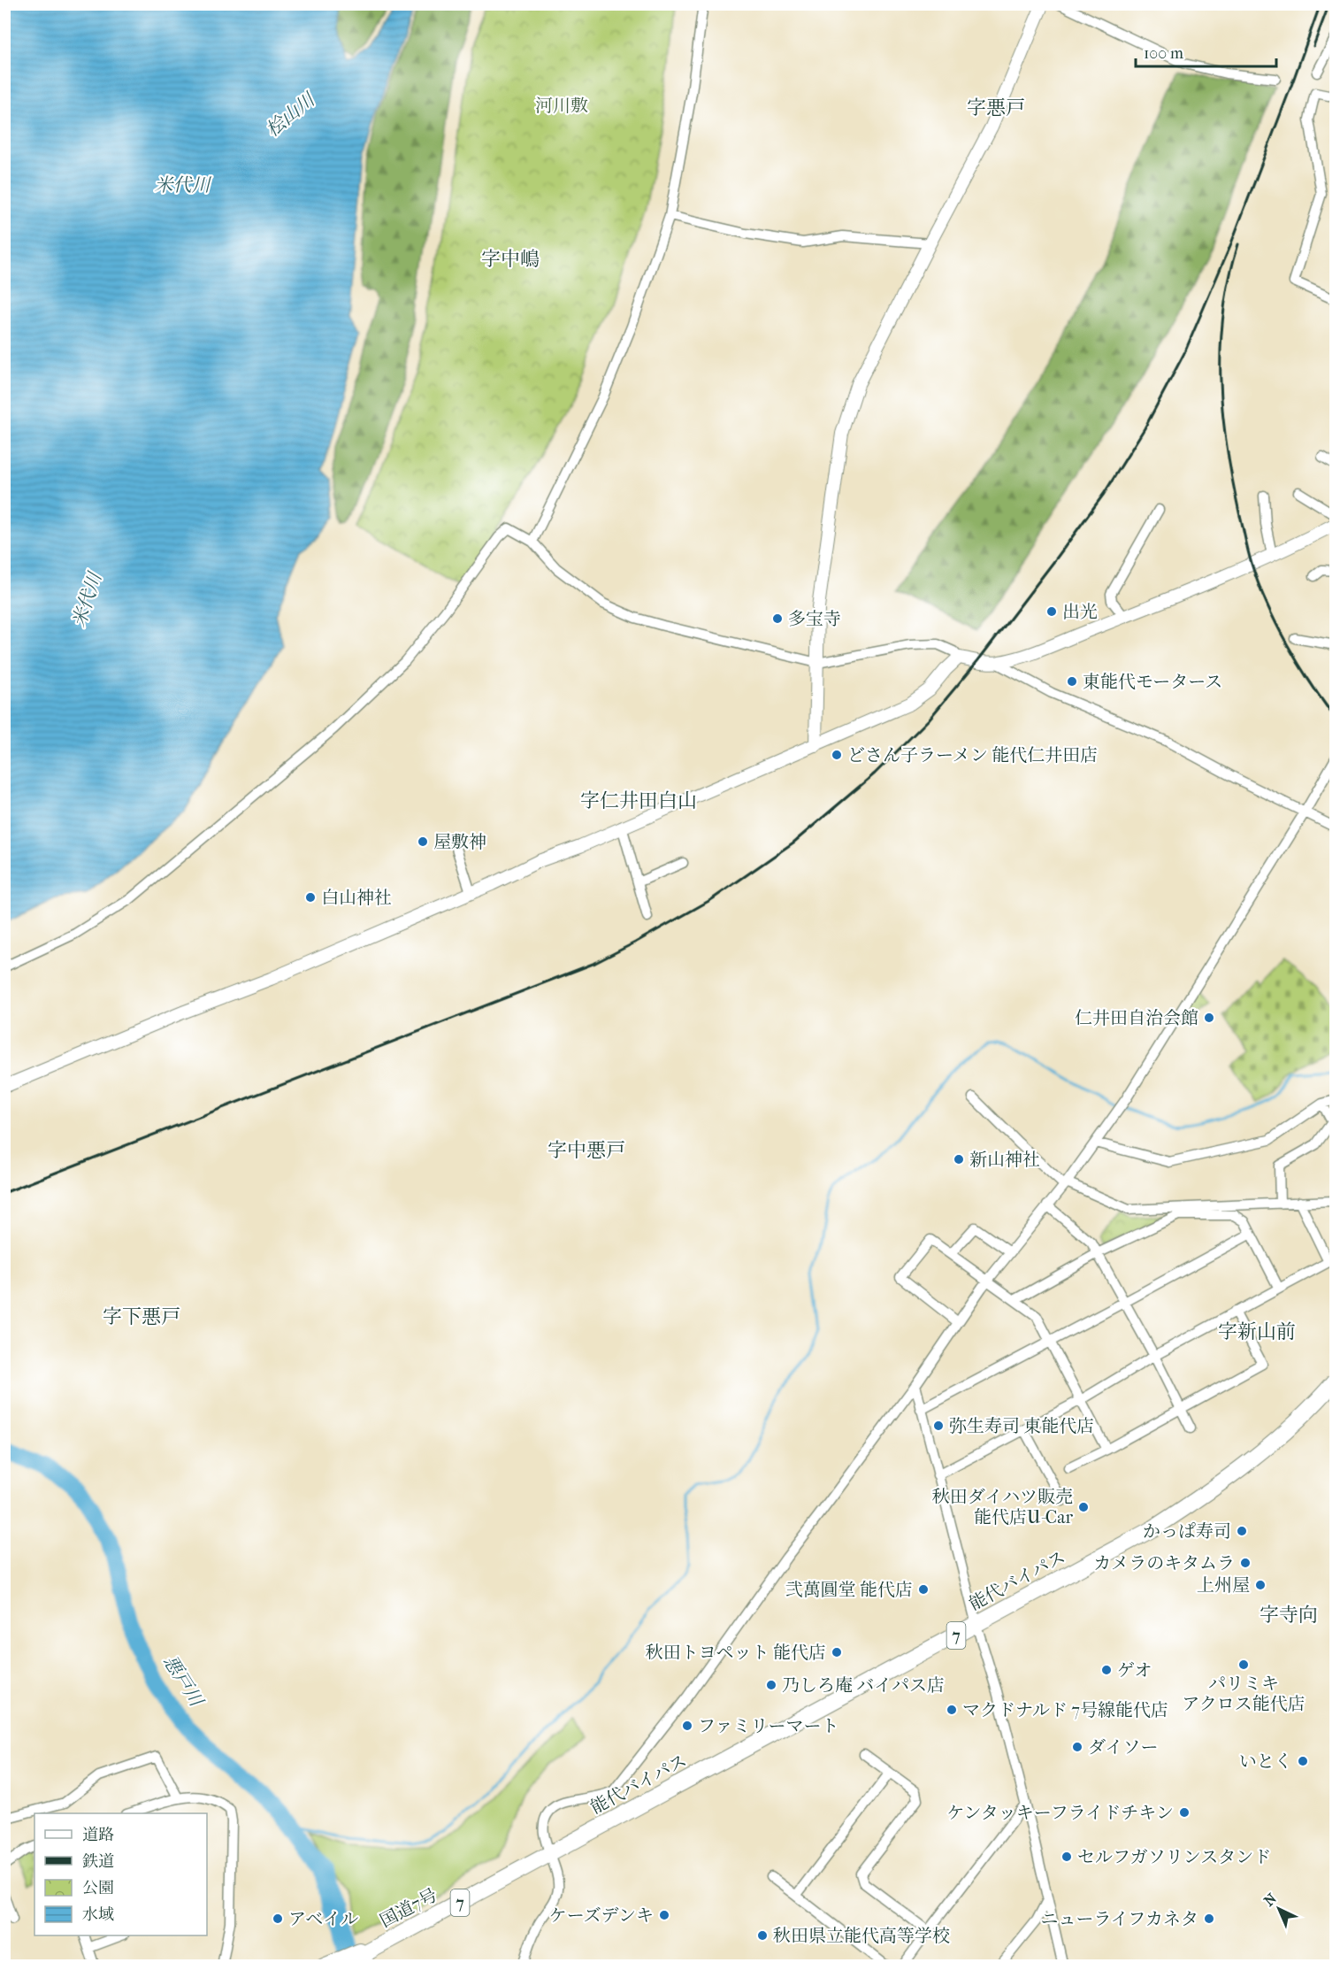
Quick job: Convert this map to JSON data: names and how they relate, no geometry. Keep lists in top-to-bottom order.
{
  "streets": {
    "highway": ["能代バイパス", "7", "国道7号"]
  },
  "crossings": [
    ["能代バイパス", "国道7号"]
  ],
  "districts": [
    "字悪戸",
    "字中嶋",
    "字仁井田白山",
    "字中悪戸",
    "字下悪戸",
    "字新山前",
    "字寺向"
  ],
  "water": ["桧山川", "米代川", "悪戸川"],
  "parks": ["河川敷"],
  "places": [
    "出光",
    "多宝寺",
    "東能代モータース",
    "どさん子ラーメン 能代仁井田店",
    "屋敷神",
    "白山神社",
    "仁井田自治会館",
    "新山神社",
    "弥生寿司 東能代店",
    "秋田ダイハツ販売 能代店U-Car",
    "かっぱ寿司",
    "カメラのキタムラ",
    "上州屋",
    "弐萬圓堂 能代店",
    "秋田トヨペット 能代店",
    "パリミキ アクロス能代店",
    "ゲオ",
    "乃しろ庵 バイパス店",
    "マクドナルド 7号線能代店",
    "ファミリーマート",
    "ダイソー",
    "いとく",
    "ケンタッキーフライドチキン",
    "セルフガソリンスタンド",
    "ケーズデンキ",
    "アベイル",
    "ニューライフカネタ",
    "秋田県立能代高等学校"
  ],
  "legend": [
    "道路",
    "鉄道",
    "公園",
    "水域"
  ],
  "scale_bar": "100 m",
  "north": "top left"
}
